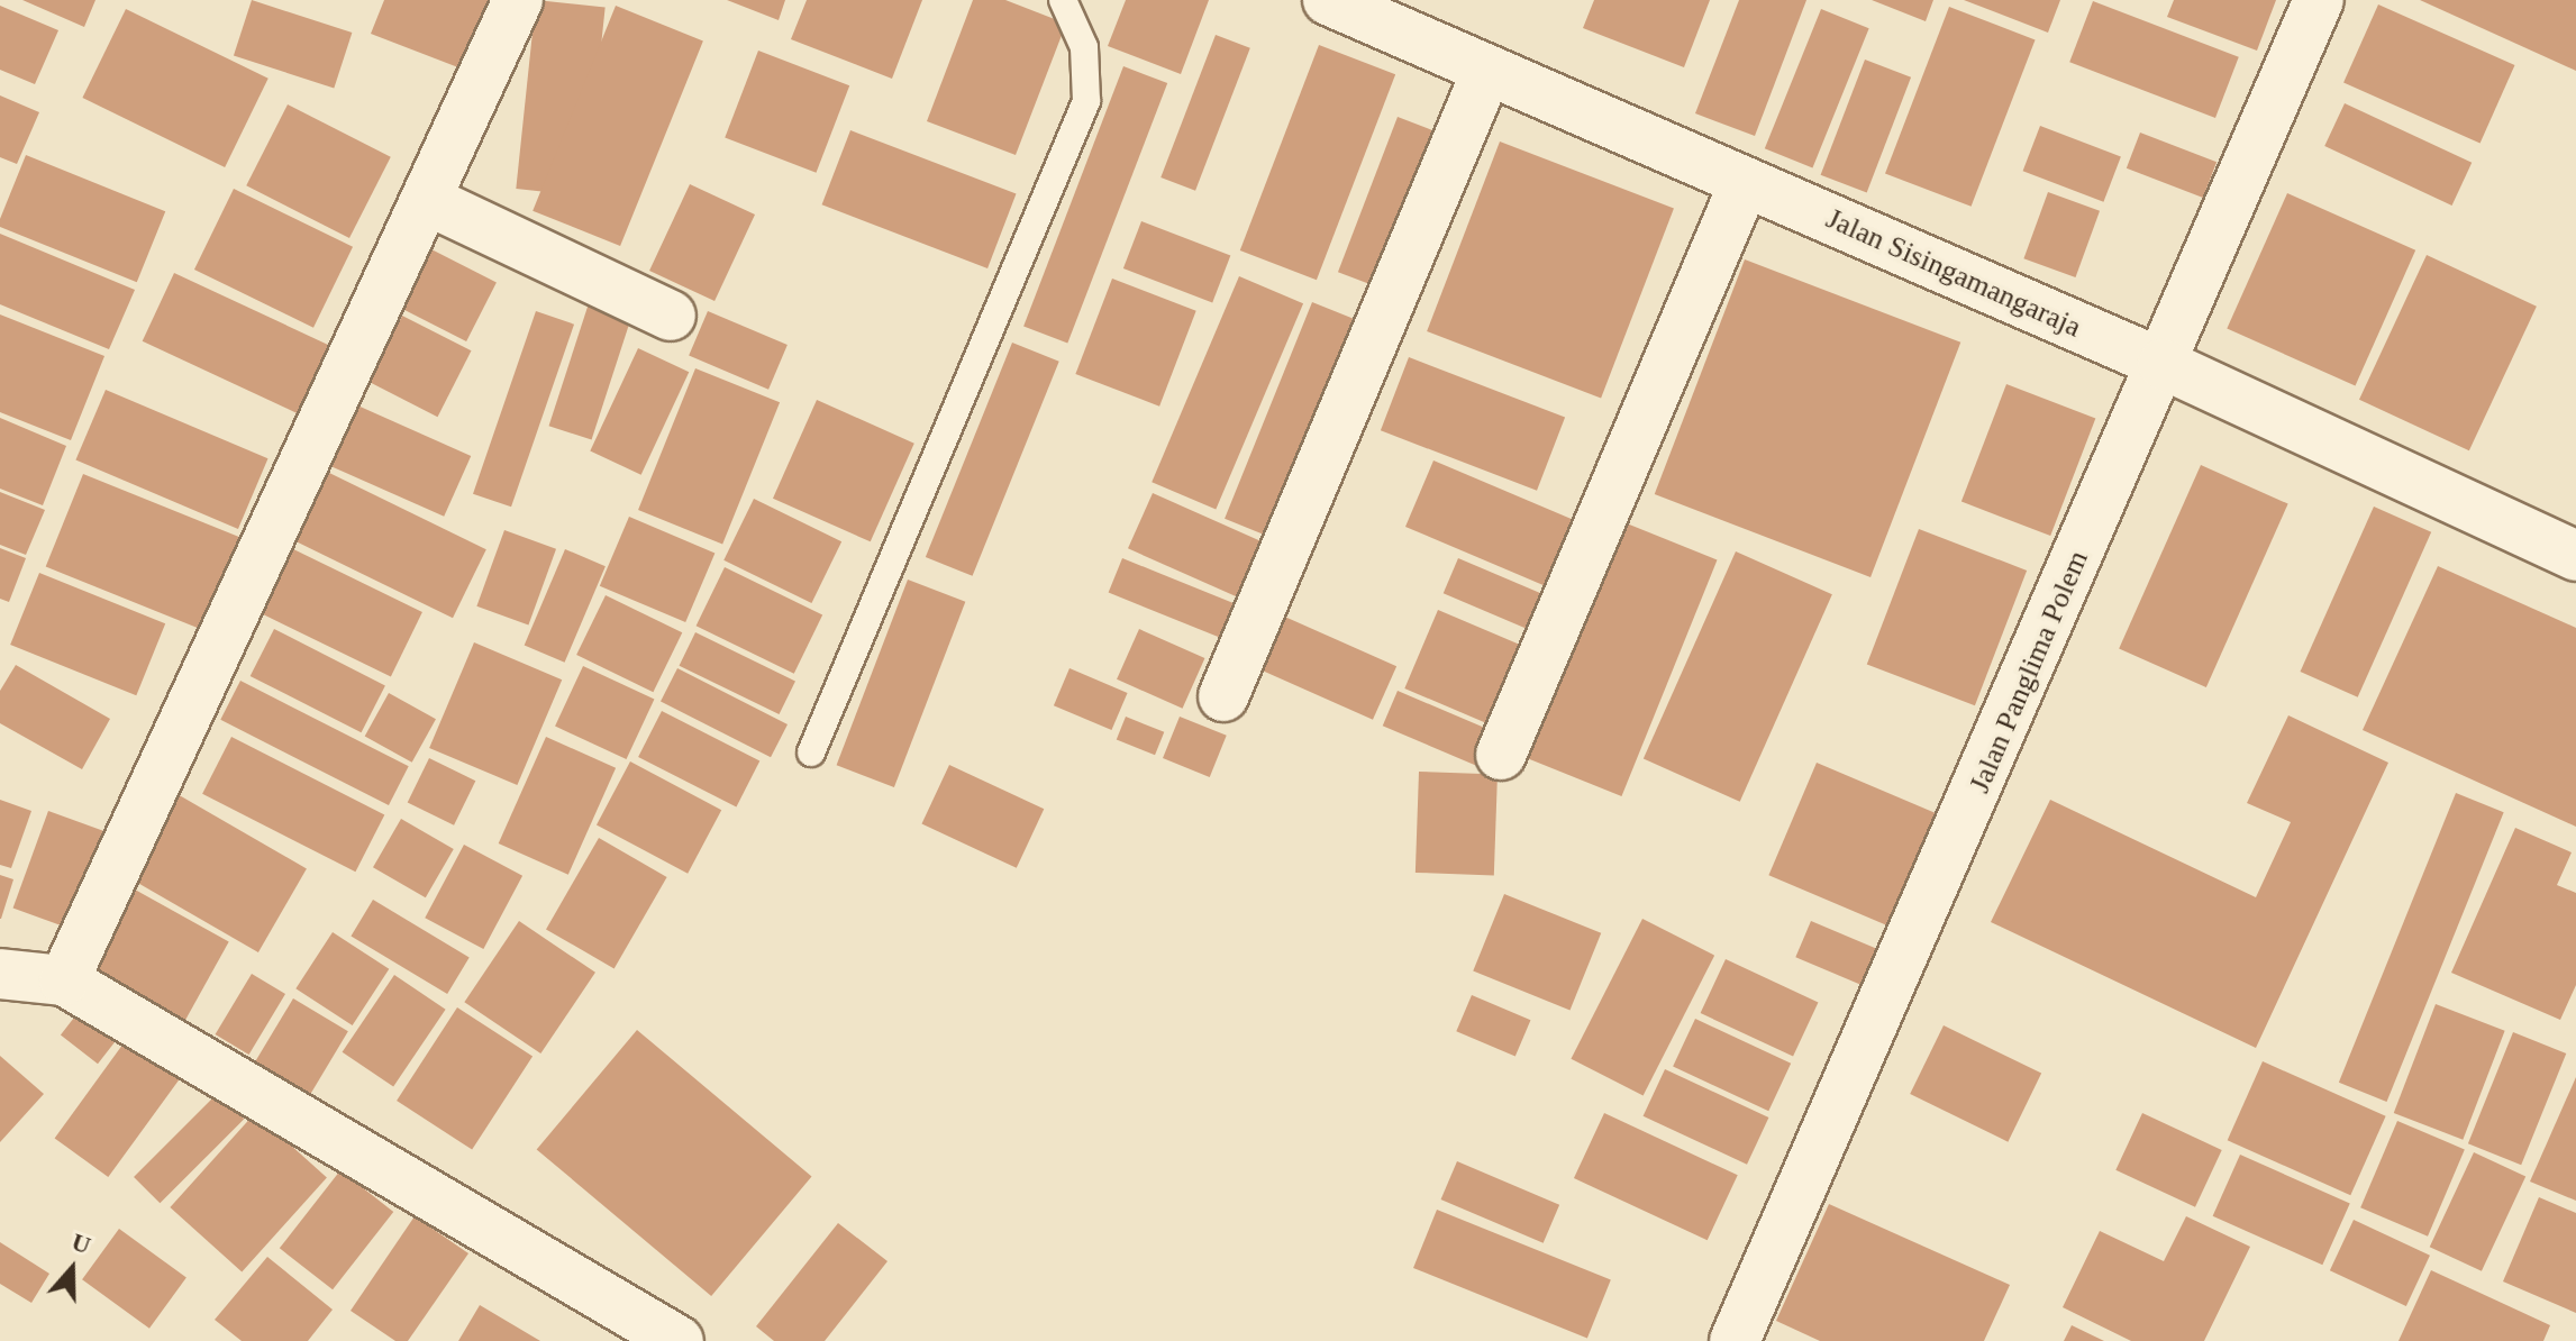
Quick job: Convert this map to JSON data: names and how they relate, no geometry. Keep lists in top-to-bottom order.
{
  "streets": {
    "street": ["Jalan Sisingamangaraja", "Jalan Panglima Polem"]
  },
  "crossings": [
    ["Jalan Sisingamangaraja", "Jalan Panglima Polem"]
  ],
  "north": "top"
}
